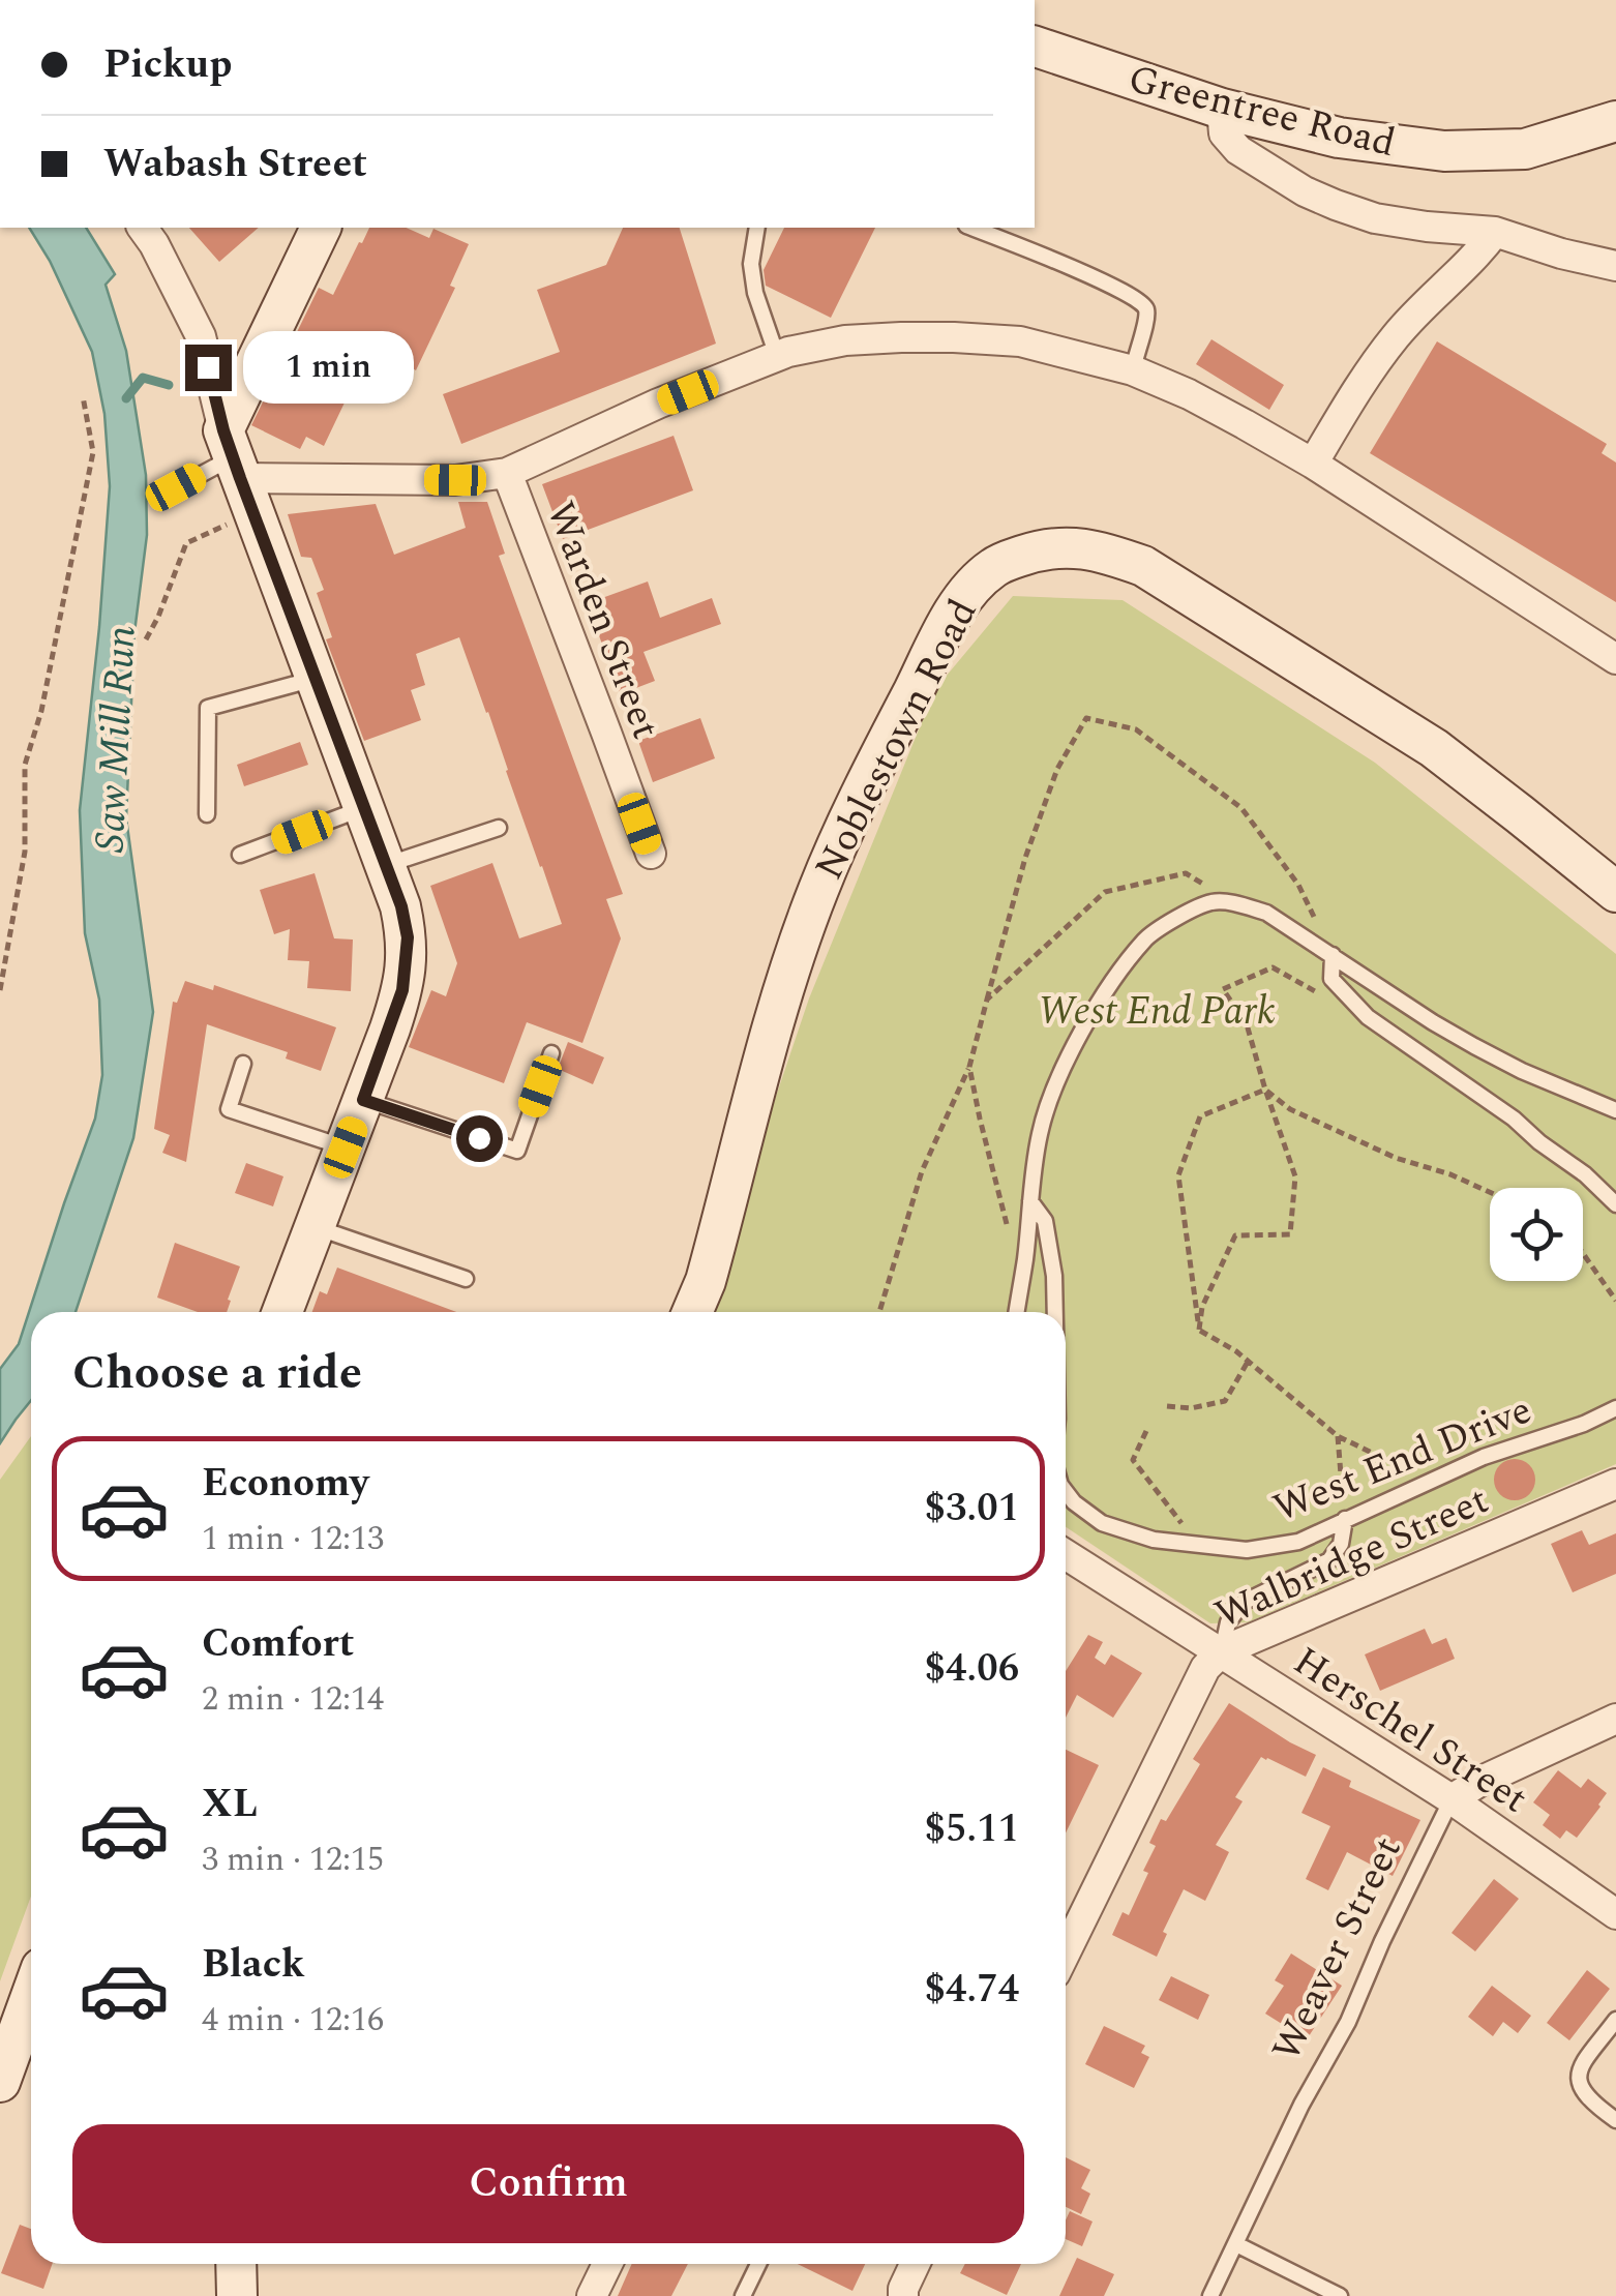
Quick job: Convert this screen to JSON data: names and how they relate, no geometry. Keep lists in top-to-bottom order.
{
  "streets": {
    "main road": ["Greentree Road", "Noblestown Road"],
    "street": ["Warden Street", "Walbridge Street", "Herschel Street"],
    "lane": ["West End Drive", "Weaver Street"]
  },
  "crossings": [
    ["Walbridge Street", "Herschel Street"],
    ["Herschel Street", "Weaver Street"]
  ],
  "water": ["Saw Mill Run"],
  "parks": ["West End Park"],
  "page": {
    "banner": ["Pickup", "Wabash Street"],
    "bubble": "1 min",
    "heading": "Choose a ride",
    "list": [
      {
        "name": "Economy",
        "note": "1 min · 12:13",
        "value": "$3.01"
      },
      {
        "name": "Comfort",
        "note": "2 min · 12:14",
        "value": "$4.06"
      },
      {
        "name": "XL",
        "note": "3 min · 12:15",
        "value": "$5.11"
      },
      {
        "name": "Black",
        "note": "4 min · 12:16",
        "value": "$4.74"
      }
    ],
    "buttons": "Confirm"
  }
}
